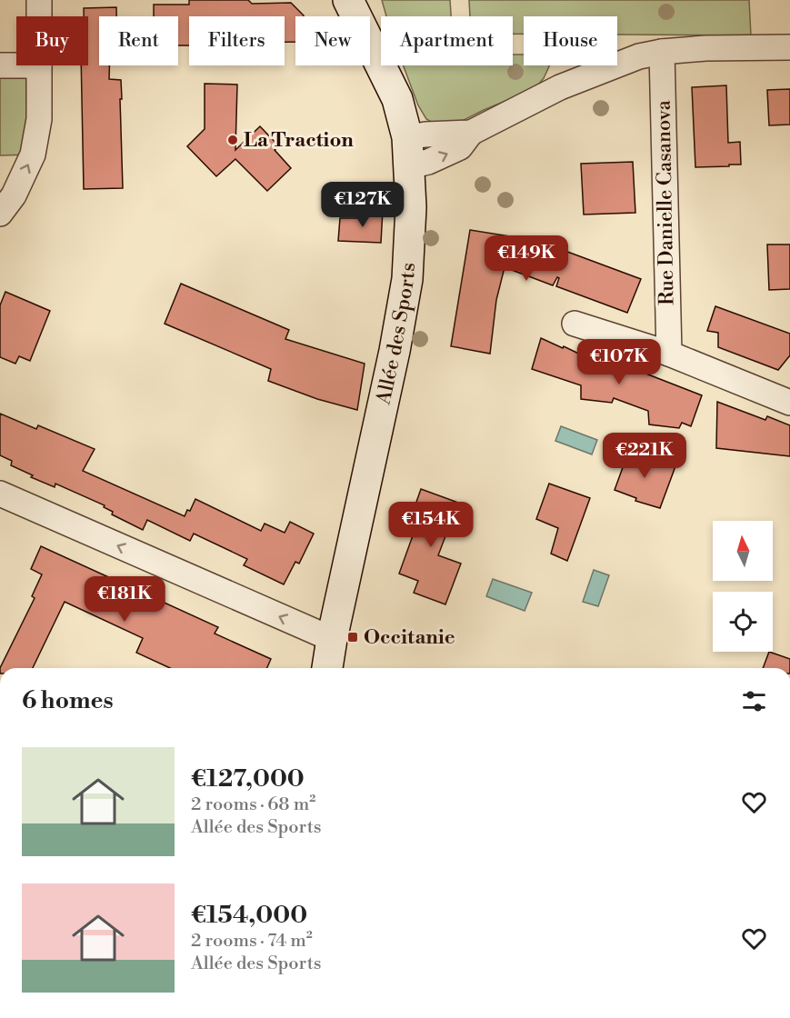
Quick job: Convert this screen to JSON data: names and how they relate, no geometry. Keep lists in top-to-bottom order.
{
  "streets": {
    "street": ["Rue Danielle Casanova", "Allée des Sports"]
  },
  "places": {
    "other": ["La Traction"],
    "transit": ["Occitanie"]
  },
  "north": "top",
  "page": {
    "chip": [
      "Buy",
      "Rent",
      "Filters",
      "New",
      "Apartment",
      "House"
    ],
    "price": [
      "€127K",
      "€149K",
      "€107K",
      "€221K",
      "€154K",
      "€181K"
    ],
    "heading": "6 homes",
    "list": [
      {
        "name": "€127,000",
        "note": "2 rooms · 68 m² · Allée des Sports"
      },
      {
        "name": "€154,000",
        "note": "2 rooms · 74 m² · Allée des Sports"
      }
    ]
  }
}
